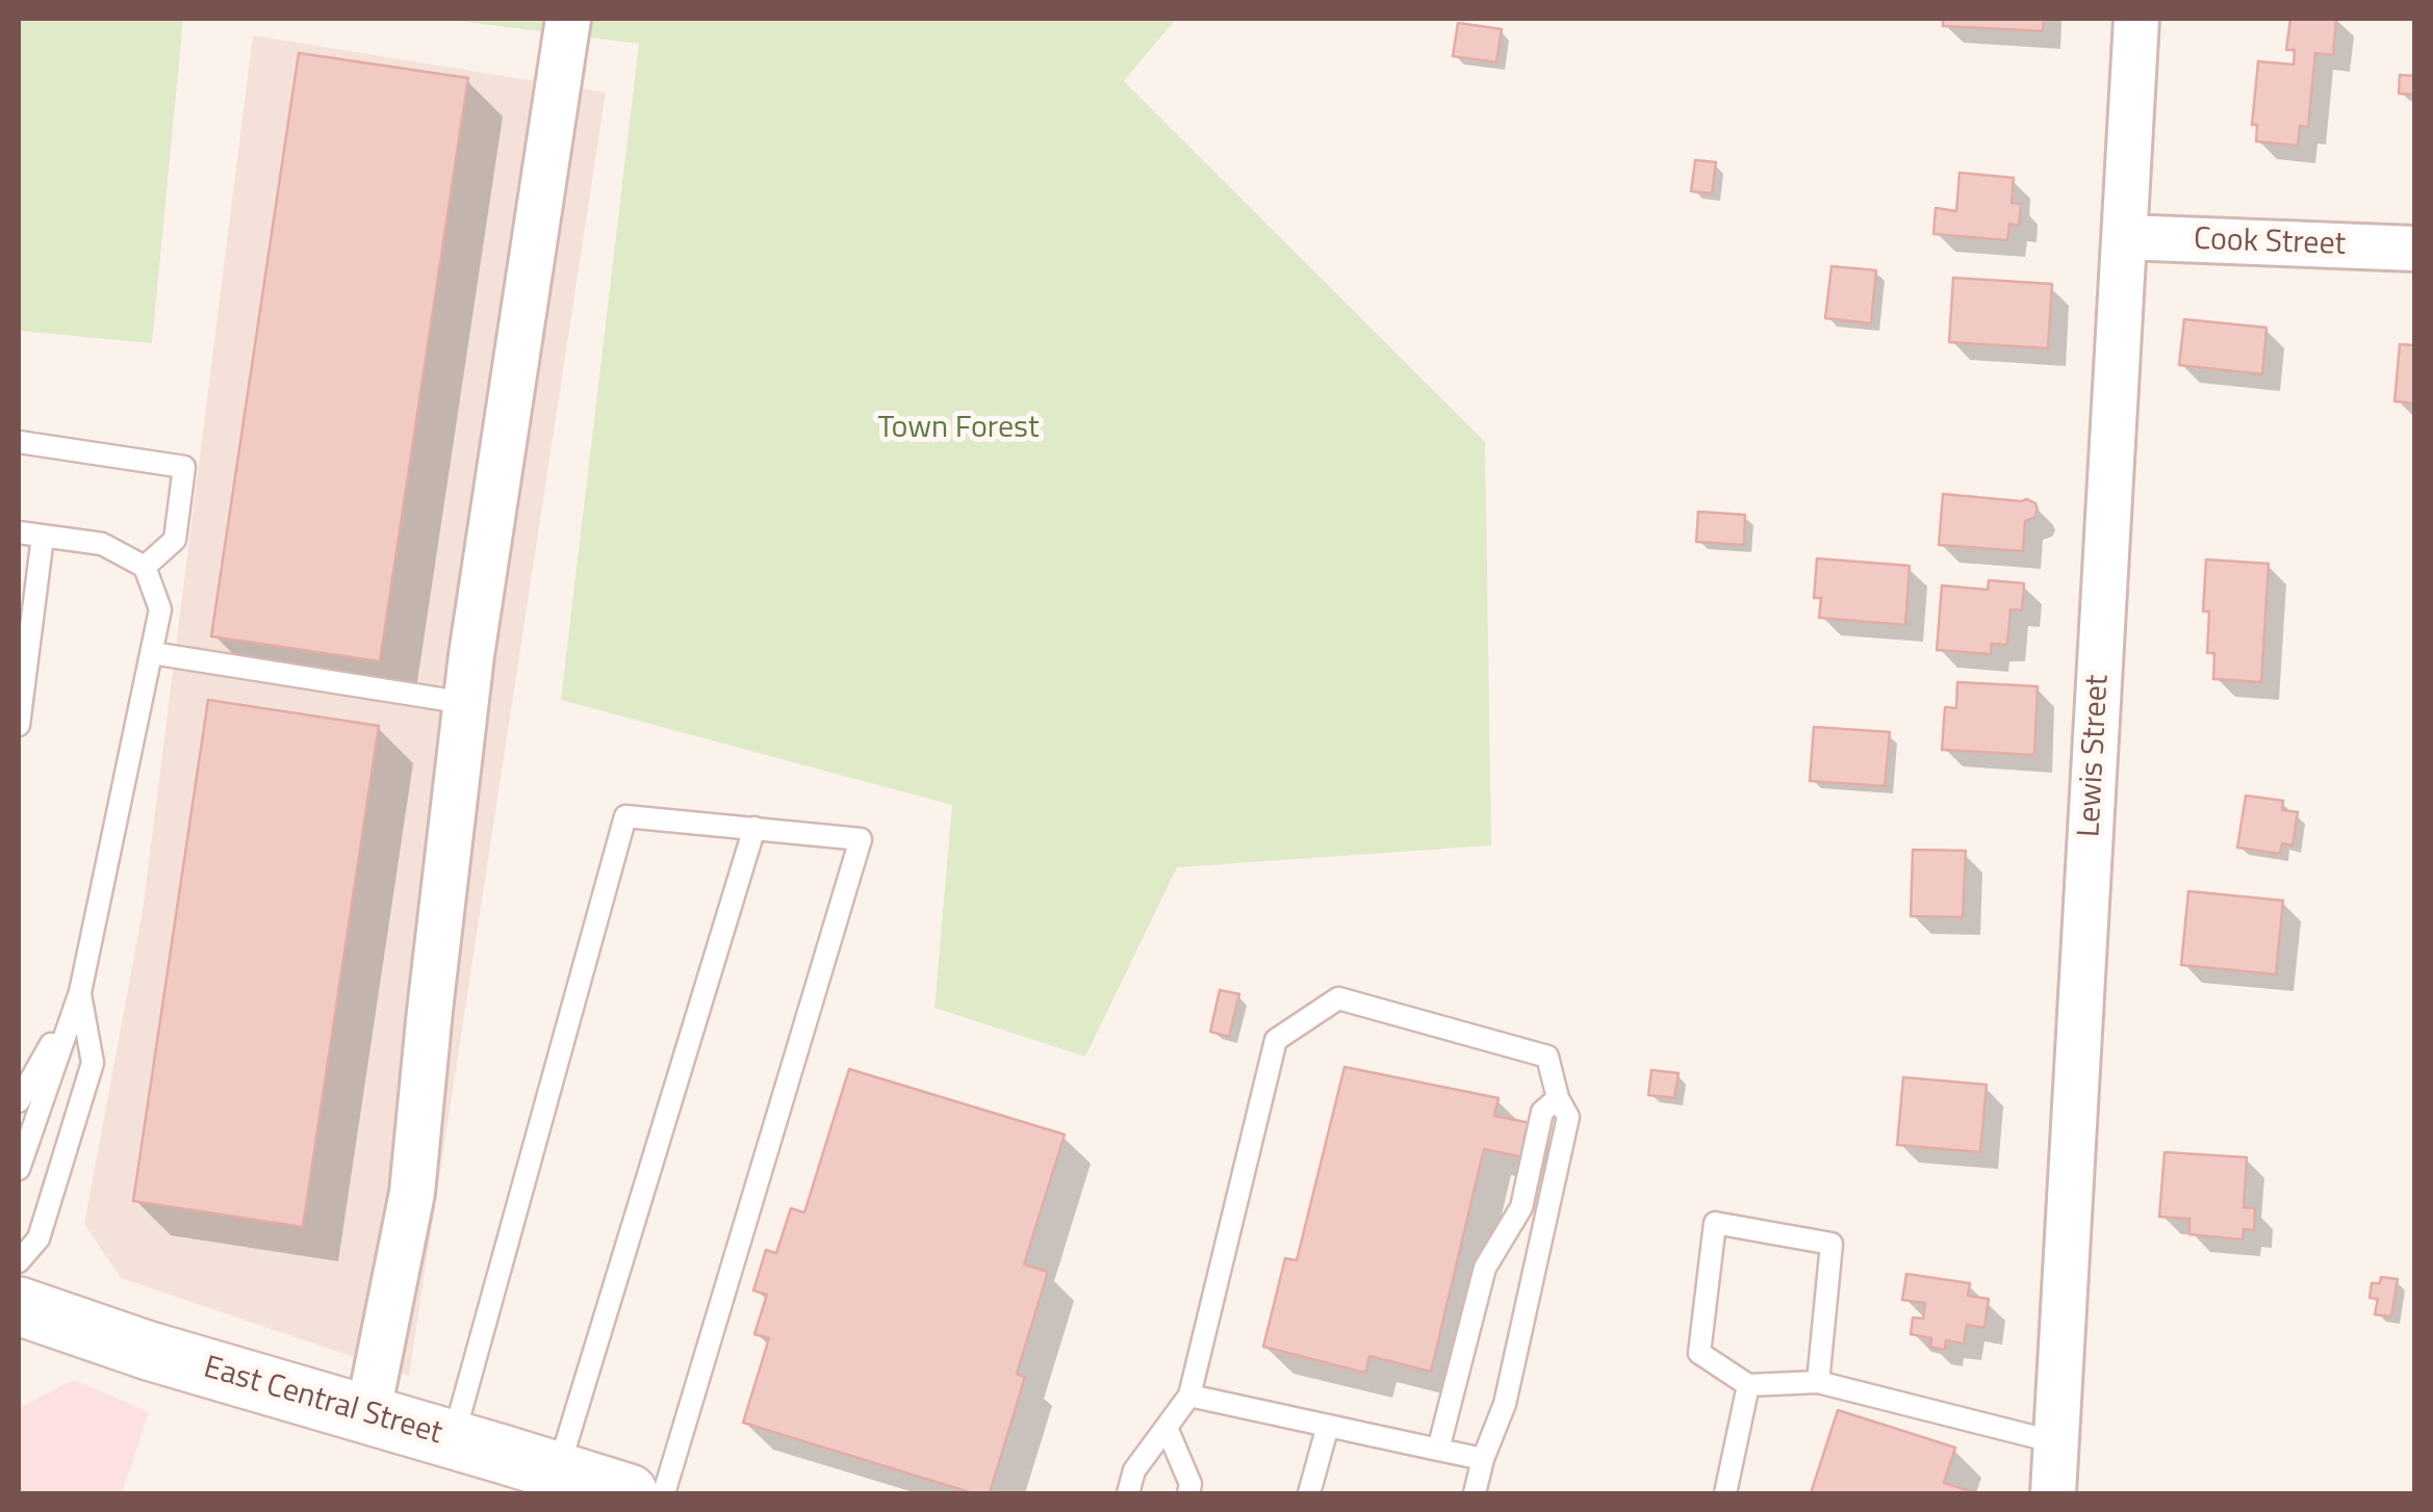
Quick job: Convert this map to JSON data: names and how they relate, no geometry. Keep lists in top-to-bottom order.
{
  "streets": {
    "main road": ["East Central Street"],
    "street": ["Cook Street", "Lewis Street"]
  },
  "crossings": [
    ["Cook Street", "Lewis Street"]
  ],
  "parks": ["Town Forest"]
}
